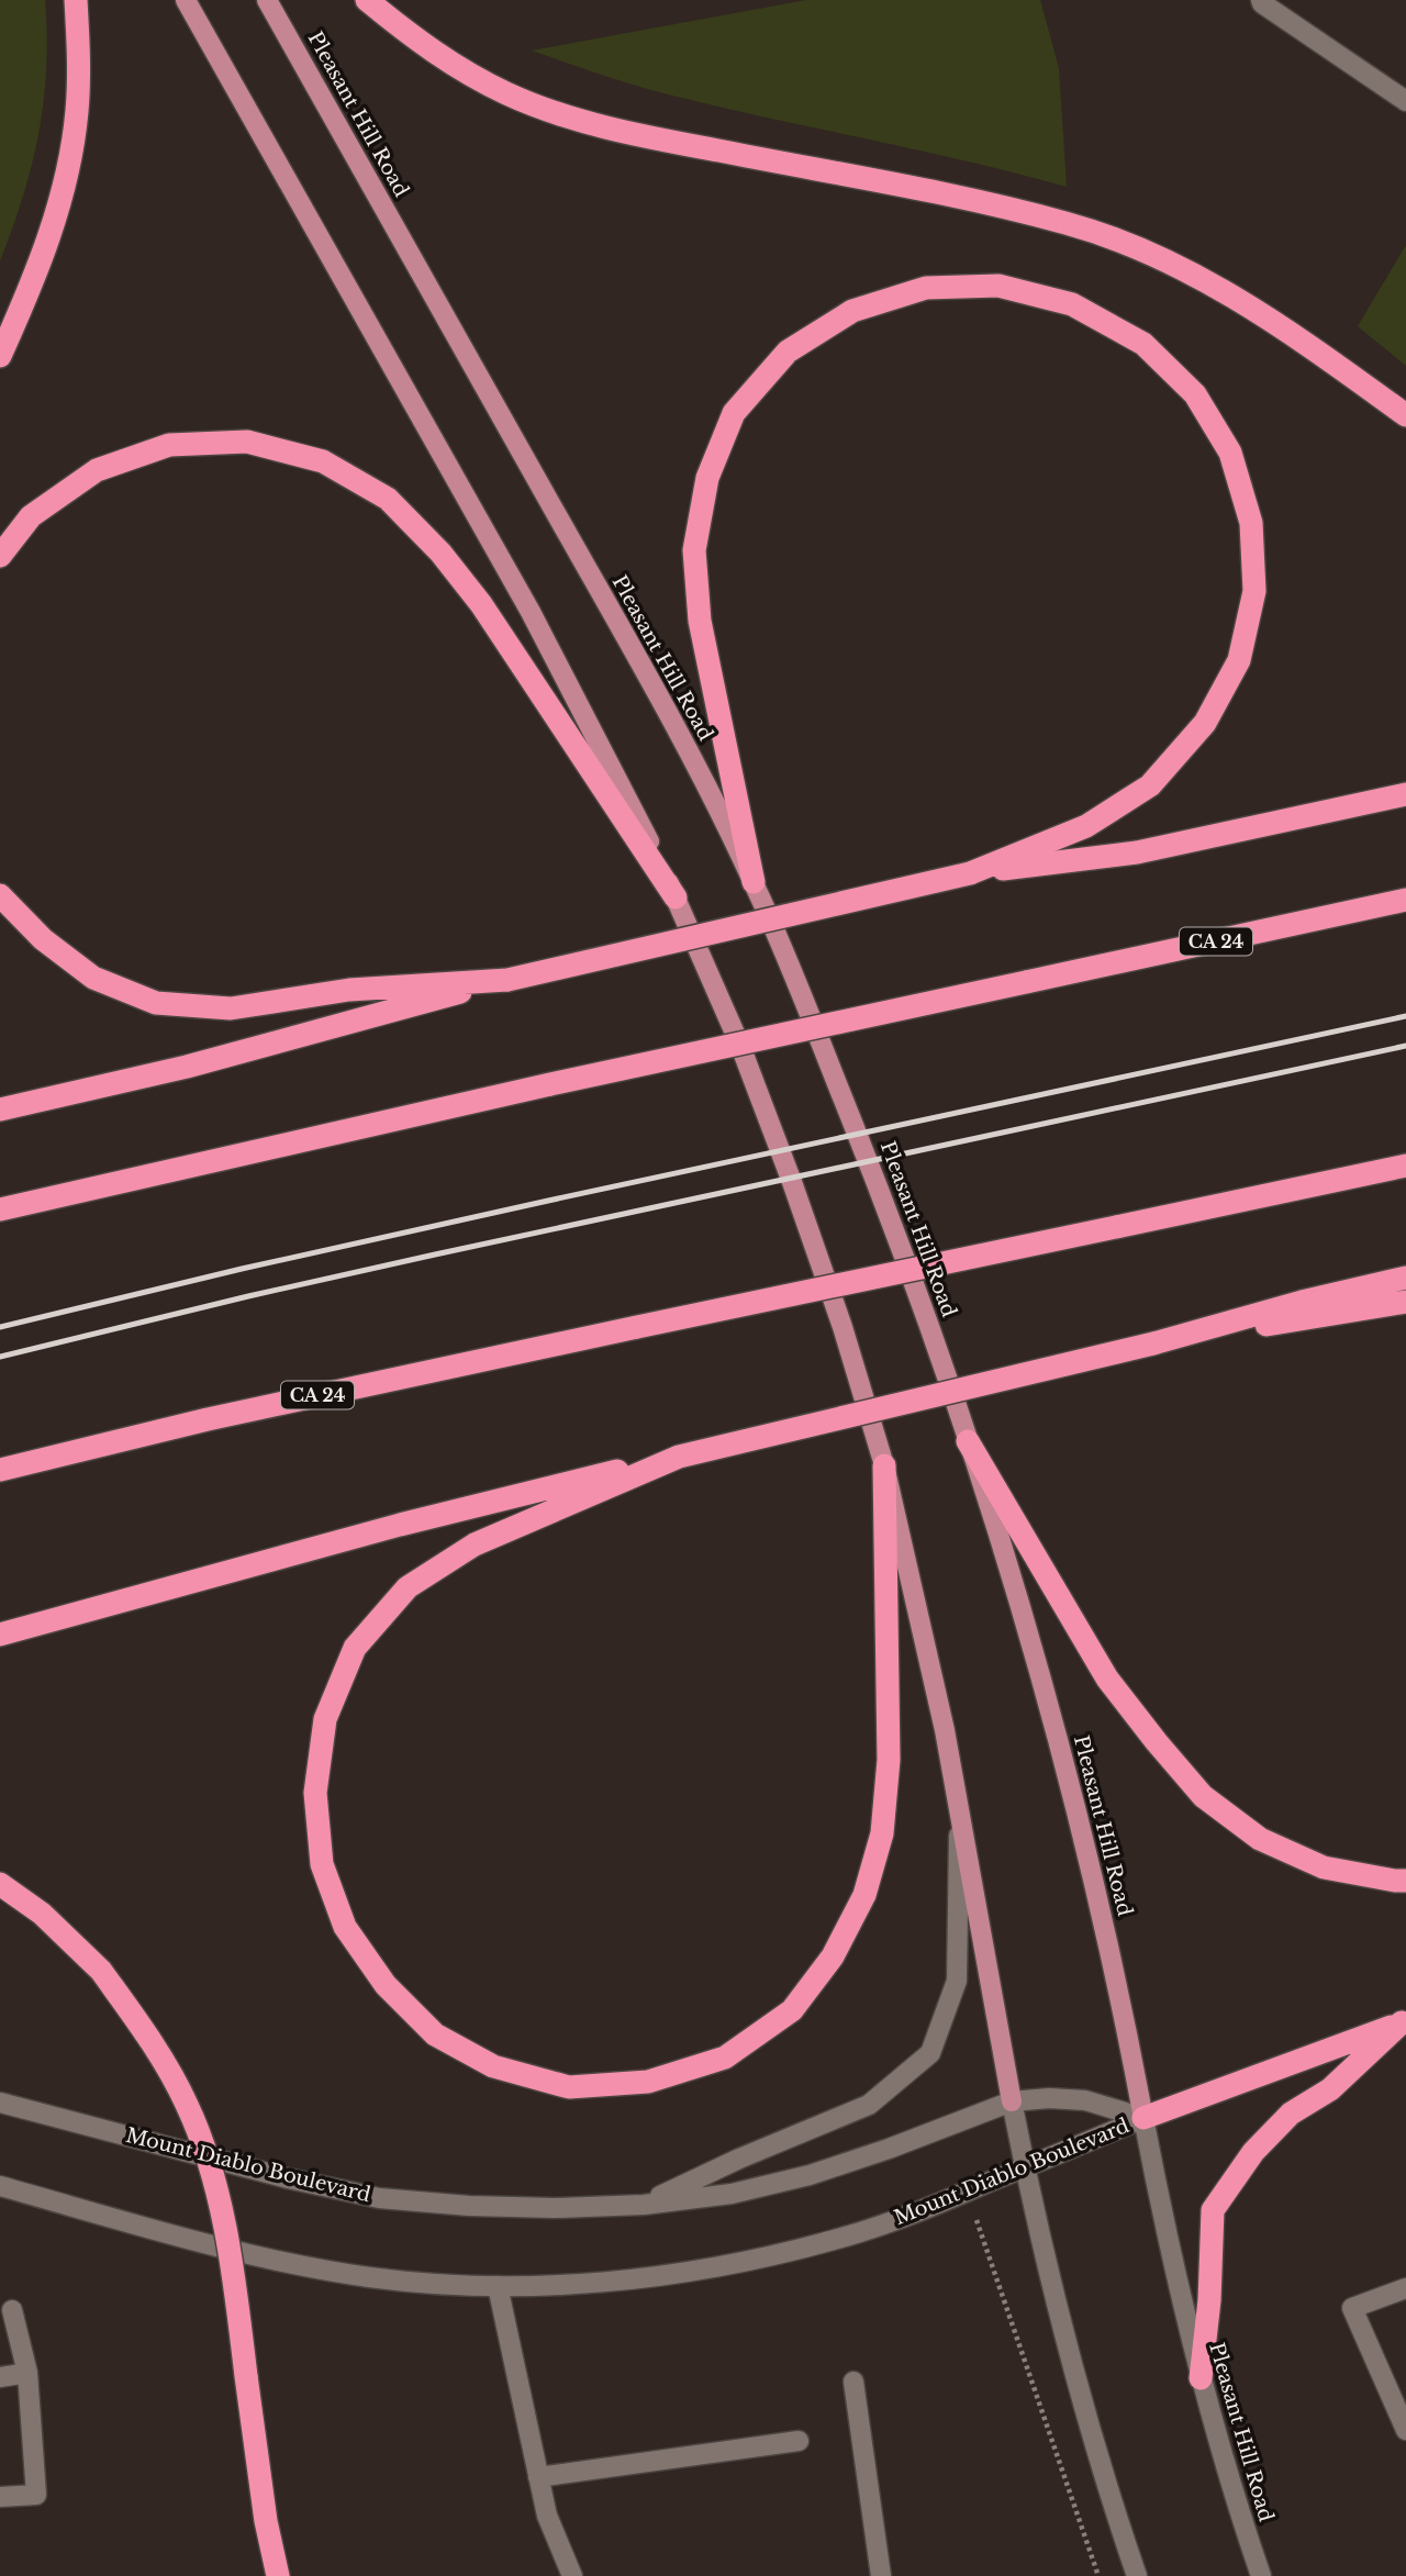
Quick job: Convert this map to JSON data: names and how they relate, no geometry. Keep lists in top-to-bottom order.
{
  "streets": {
    "highway": ["CA 24"],
    "main road": ["Pleasant Hill Road", "Mount Diablo Boulevard"]
  },
  "crossings": [
    ["Pleasant Hill Road", "Mount Diablo Boulevard"]
  ]
}
